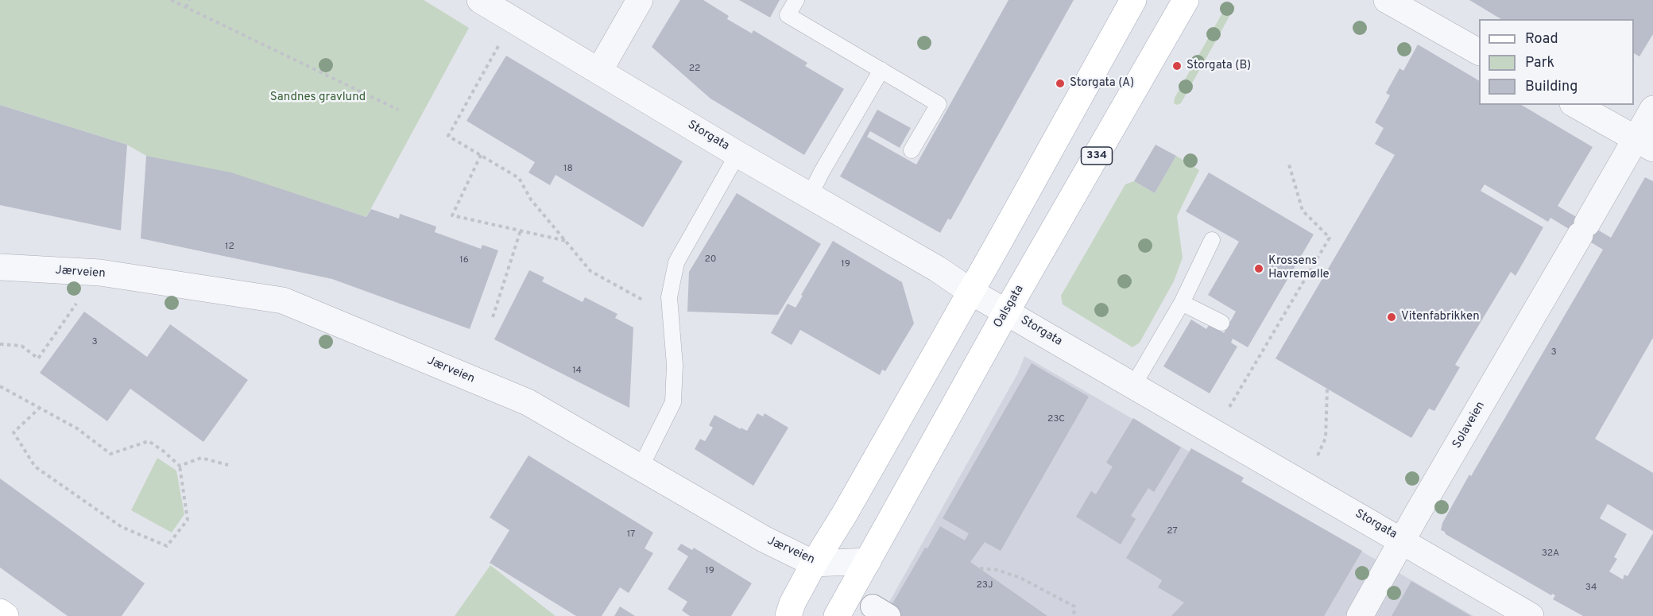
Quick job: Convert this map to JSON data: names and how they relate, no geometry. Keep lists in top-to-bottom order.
{
  "streets": {
    "main road": ["334", "Oalsgata"],
    "street": ["Storgata", "Jærveien", "Solaveien"]
  },
  "crossings": [
    ["Storgata", "Oalsgata"],
    ["Storgata", "Solaveien"],
    ["Jærveien", "Oalsgata"]
  ],
  "parks": ["Sandnes gravlund"],
  "places": [
    "Storgata (B)",
    "Storgata (A)",
    "Krossens Havremølle",
    "Vitenfabrikken"
  ],
  "house_numbers": [
    "22",
    "18",
    "12",
    "20",
    "16",
    "19",
    "3",
    "3",
    "14",
    "23C",
    "27",
    "17",
    "32A",
    "19",
    "23J",
    "34"
  ],
  "legend": ["Road", "Park", "Building"]
}
